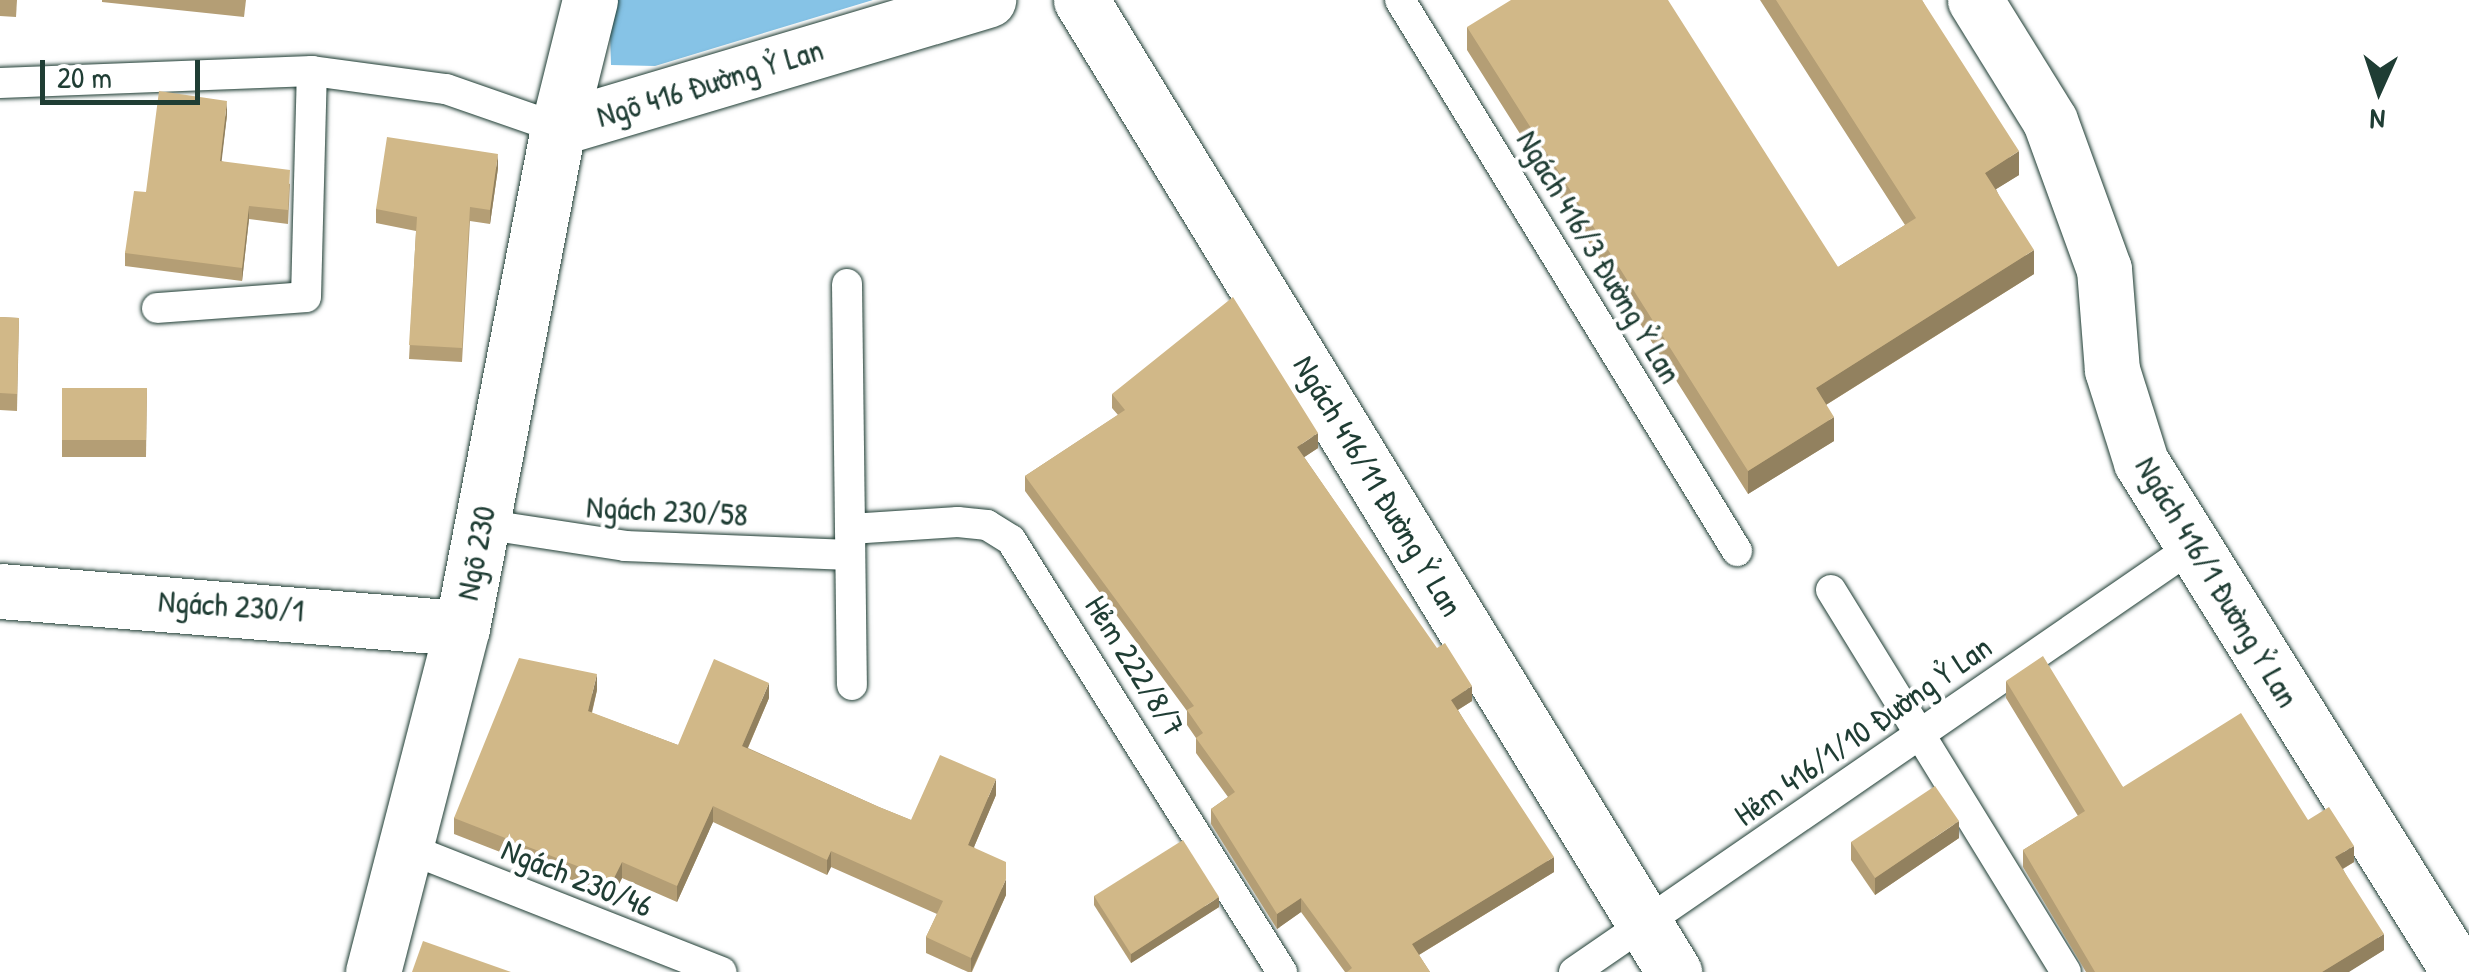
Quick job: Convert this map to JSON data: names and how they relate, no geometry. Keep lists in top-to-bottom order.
{
  "streets": {
    "street": [
      "Ngõ 416 Đường Ỷ Lan",
      "Ngách 416/11 Đường Ỷ Lan",
      "Ngõ 230",
      "Ngách 416/1 Đường Ỷ Lan",
      "Ngách 230/1"
    ],
    "lane": [
      "Ngách 416/3 Đường Ỷ Lan",
      "Ngách 230/58",
      "Hẻm 222/8/7",
      "Hẻm 416/1/10 Đường Ỷ Lan",
      "Ngách 230/46"
    ]
  },
  "crossings": [
    ["Ngõ 416 Đường Ỷ Lan", "Ngõ 230"],
    ["Ngách 416/11 Đường Ỷ Lan", "Hẻm 416/1/10 Đường Ỷ Lan"],
    ["Ngách 230/58", "Ngõ 230"],
    ["Ngách 230/58", "Hẻm 222/8/7"],
    ["Ngõ 230", "Ngách 230/1"],
    ["Ngõ 230", "Ngách 230/46"],
    ["Ngách 416/1 Đường Ỷ Lan", "Hẻm 416/1/10 Đường Ỷ Lan"]
  ],
  "scale_bar": "20 m",
  "north": "bottom"
}
